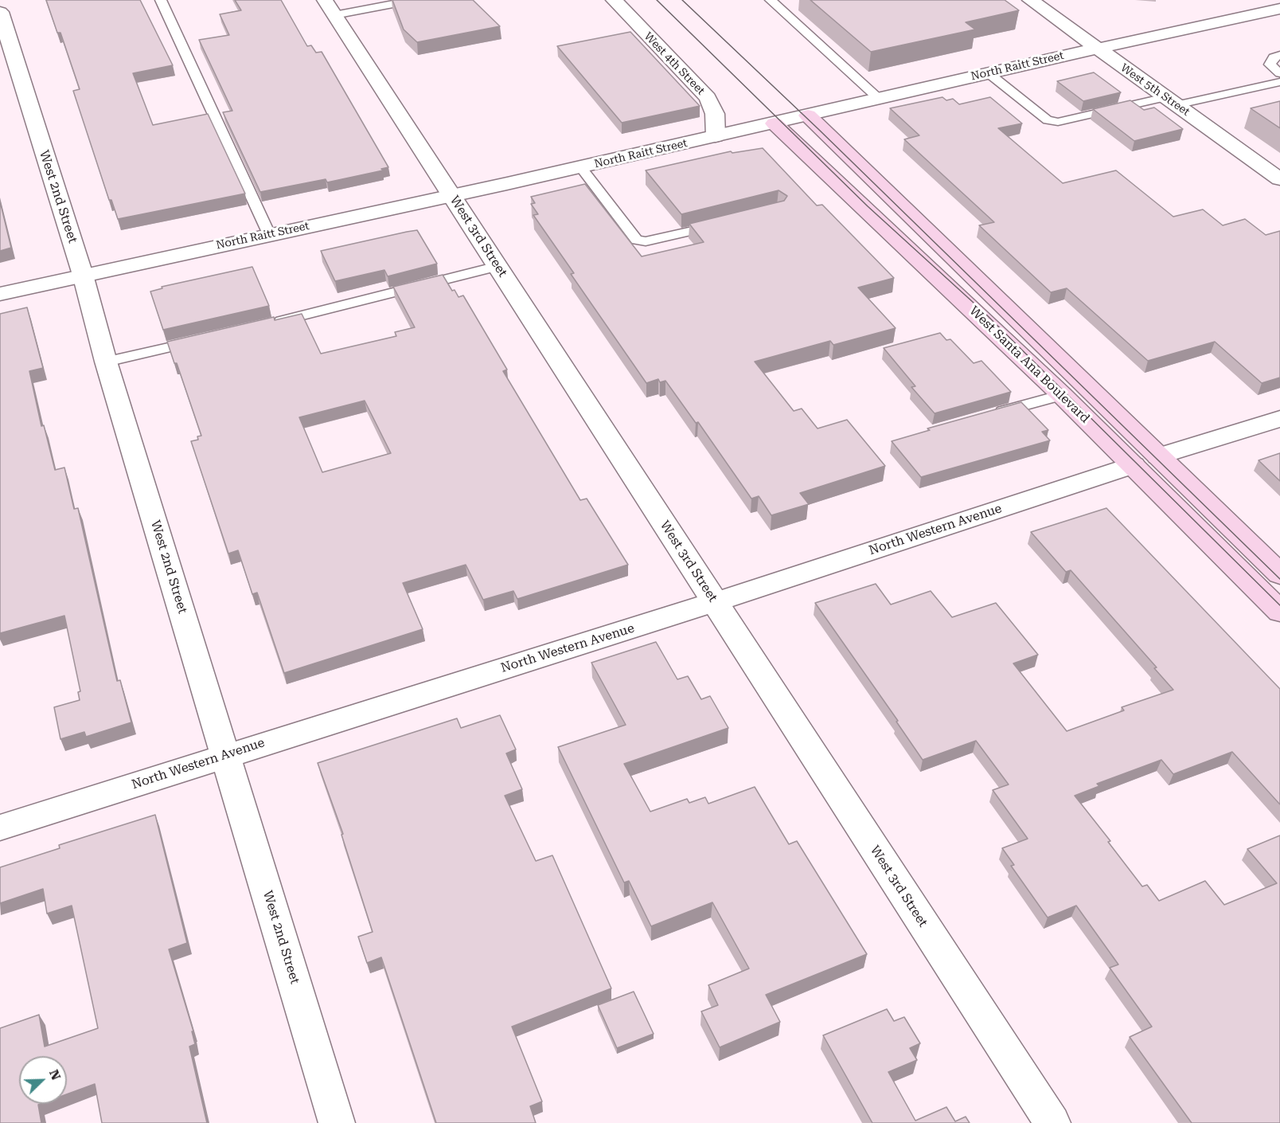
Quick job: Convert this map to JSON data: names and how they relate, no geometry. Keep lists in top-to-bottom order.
{
  "streets": {
    "main road": ["West Santa Ana Boulevard"],
    "street": [
      "West 4th Street",
      "North Raitt Street",
      "West 5th Street",
      "West 2nd Street",
      "West 3rd Street",
      "North Western Avenue"
    ]
  },
  "crossings": [
    ["West 4th Street", "North Raitt Street"],
    ["North Raitt Street", "West 5th Street"],
    ["North Raitt Street", "West 2nd Street"],
    ["North Raitt Street", "West 3rd Street"],
    ["North Raitt Street", "West Santa Ana Boulevard"],
    ["West 2nd Street", "North Western Avenue"],
    ["West 3rd Street", "North Western Avenue"],
    ["West Santa Ana Boulevard", "North Western Avenue"]
  ],
  "north": "top right"
}
